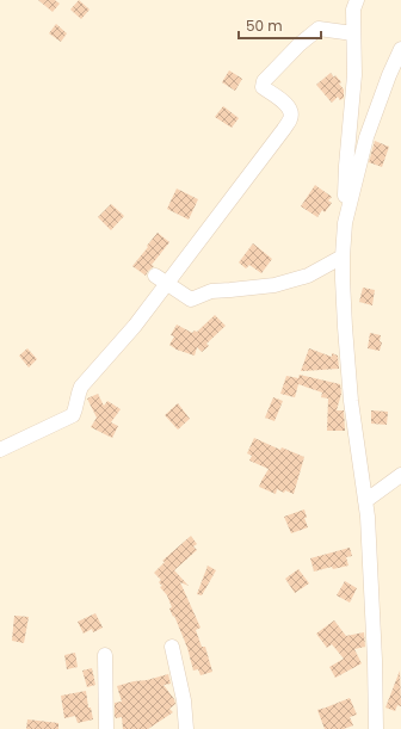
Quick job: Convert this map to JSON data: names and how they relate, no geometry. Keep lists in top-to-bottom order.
{
  "scale_bar": "50 m"
}
